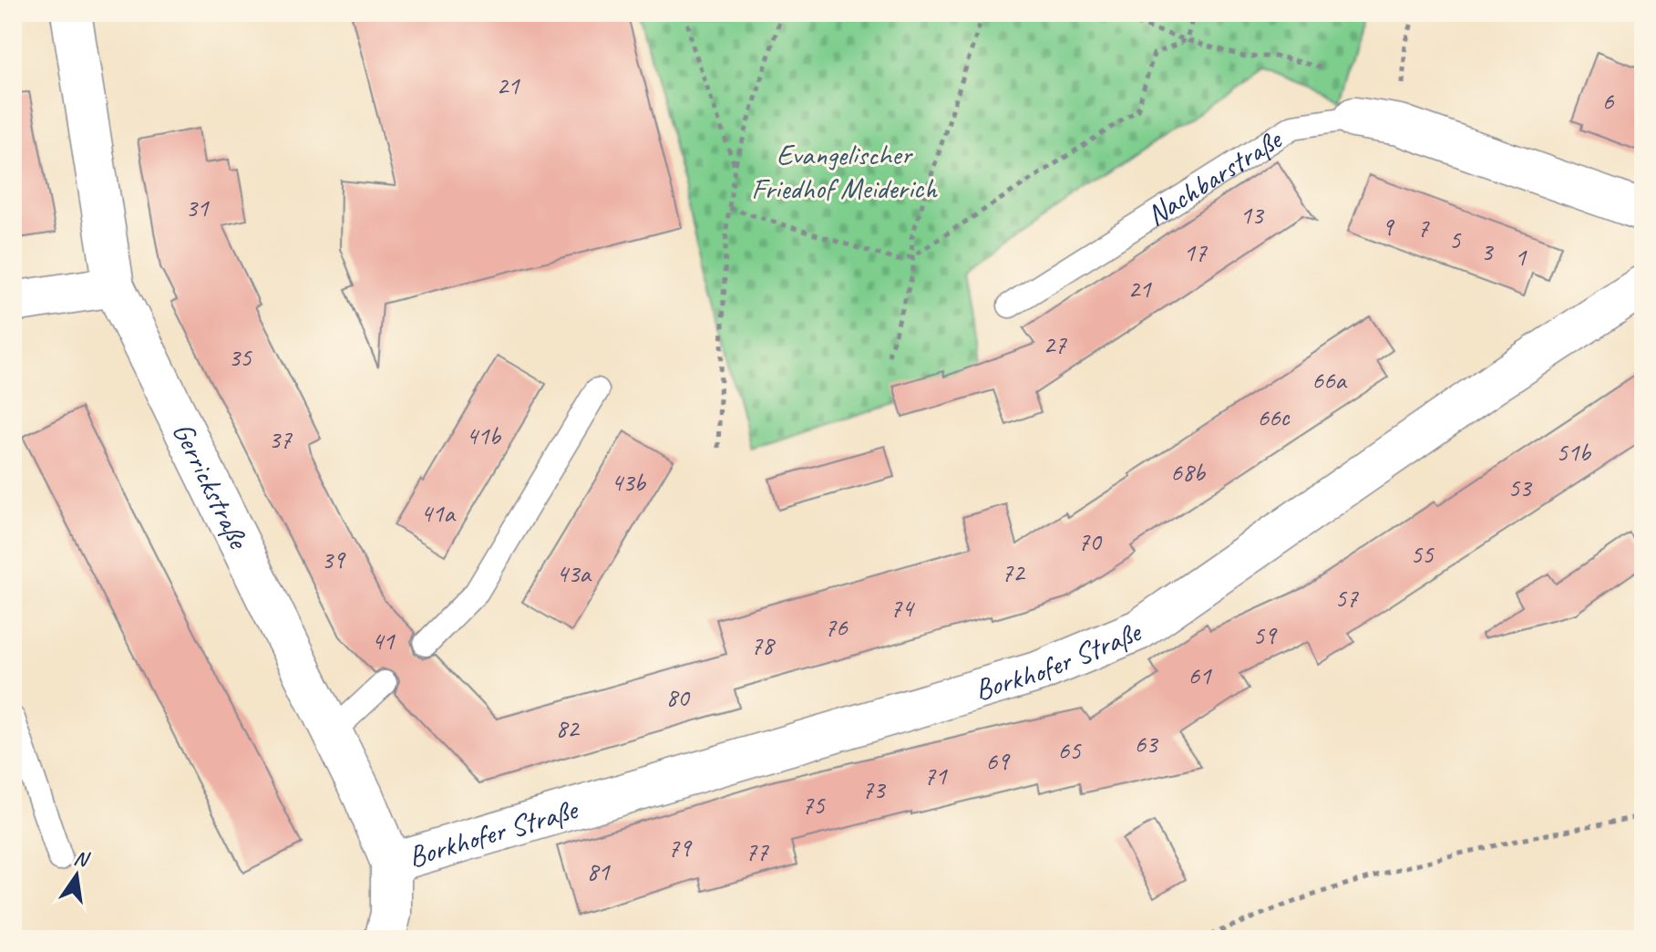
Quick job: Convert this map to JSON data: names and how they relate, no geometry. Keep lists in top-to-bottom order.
{
  "streets": {
    "street": ["Nachbarstraße", "Gerrickstraße", "Borkhofer Straße"]
  },
  "crossings": [
    ["Gerrickstraße", "Borkhofer Straße"]
  ],
  "parks": ["Evangelischer Friedhof Meiderich"],
  "house_numbers": [
    "21",
    "6",
    "31",
    "13",
    "9",
    "7",
    "5",
    "3",
    "17",
    "1",
    "21",
    "27",
    "35",
    "66a",
    "66c",
    "41b",
    "37",
    "51b",
    "68b",
    "43b",
    "53",
    "41a",
    "70",
    "55",
    "39",
    "72",
    "43a",
    "57",
    "74",
    "76",
    "59",
    "41",
    "78",
    "61",
    "80",
    "82",
    "63",
    "65",
    "69",
    "71",
    "73",
    "75",
    "79",
    "77",
    "81"
  ],
  "north": "top"
}
